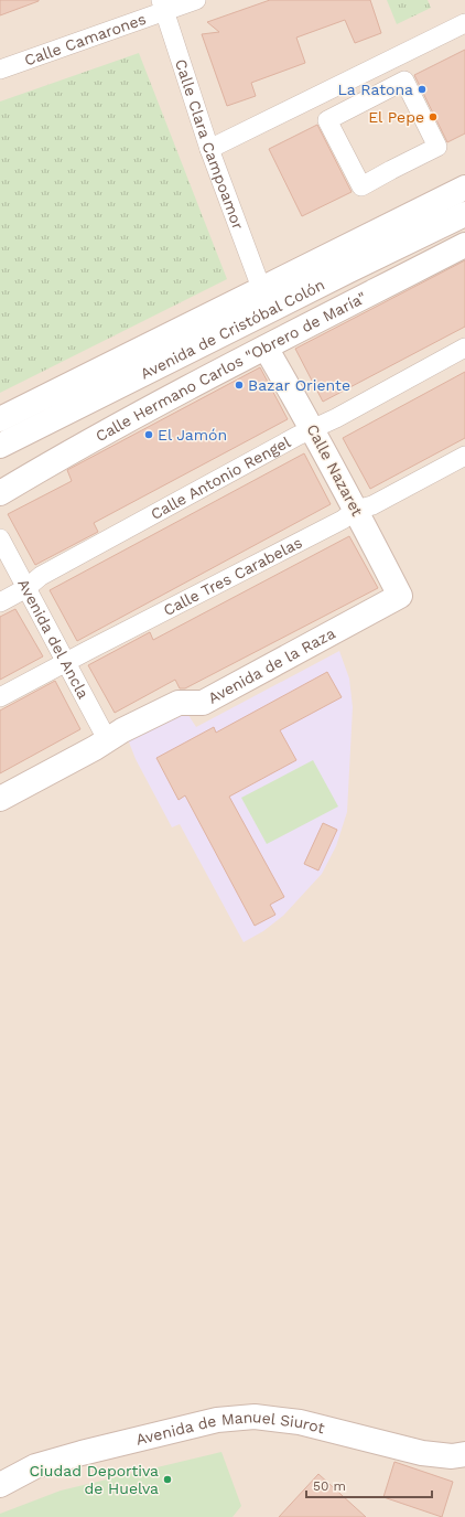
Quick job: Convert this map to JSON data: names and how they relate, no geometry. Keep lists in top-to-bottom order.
{
  "streets": {
    "street": [
      "Calle Camarones",
      "Calle Clara Campoamor",
      "Avenida de Cristóbal Colón",
      "Calle Hermano Carlos \"Obrero de María\"",
      "Calle Nazaret",
      "Calle Antonio Rengel",
      "Calle Tres Carabelas",
      "Avenida del Ancla",
      "Avenida de la Raza",
      "Avenida de Manuel Siurot"
    ]
  },
  "crossings": [
    ["Calle Camarones", "Calle Clara Campoamor"],
    ["Calle Clara Campoamor", "Avenida de Cristóbal Colón"],
    ["Calle Hermano Carlos \"Obrero de María\"", "Calle Nazaret"],
    ["Calle Nazaret", "Calle Antonio Rengel"],
    ["Calle Nazaret", "Calle Tres Carabelas"],
    ["Calle Nazaret", "Avenida de la Raza"],
    ["Calle Antonio Rengel", "Avenida del Ancla"],
    ["Calle Tres Carabelas", "Avenida del Ancla"],
    ["Avenida del Ancla", "Avenida de la Raza"]
  ],
  "places": [
    "La Ratona",
    "El Pepe",
    "Bazar Oriente",
    "El Jamón",
    "Ciudad Deportiva de Huelva"
  ],
  "scale_bar": "50 m"
}
